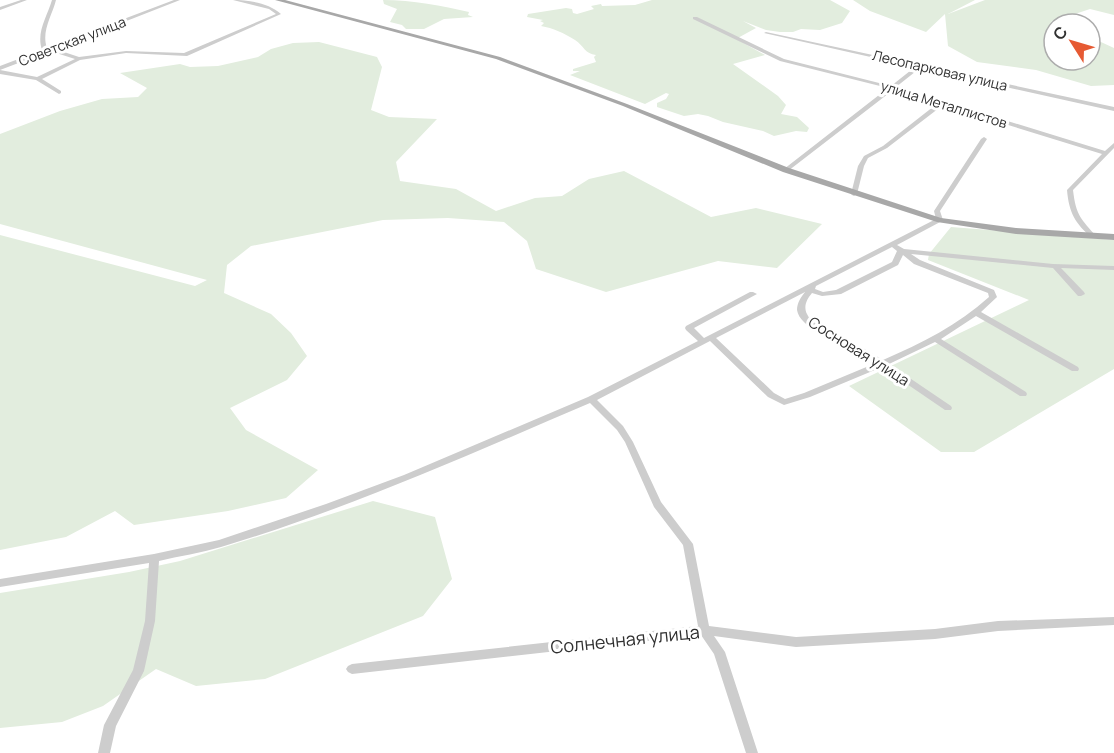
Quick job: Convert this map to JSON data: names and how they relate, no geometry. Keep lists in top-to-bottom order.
{
  "streets": {
    "street": [
      "Советская улица",
      "Лесопарковая улица",
      "улица Металлистов",
      "Сосновая улица",
      "Солнечная улица"
    ]
  },
  "north": "top left"
}
